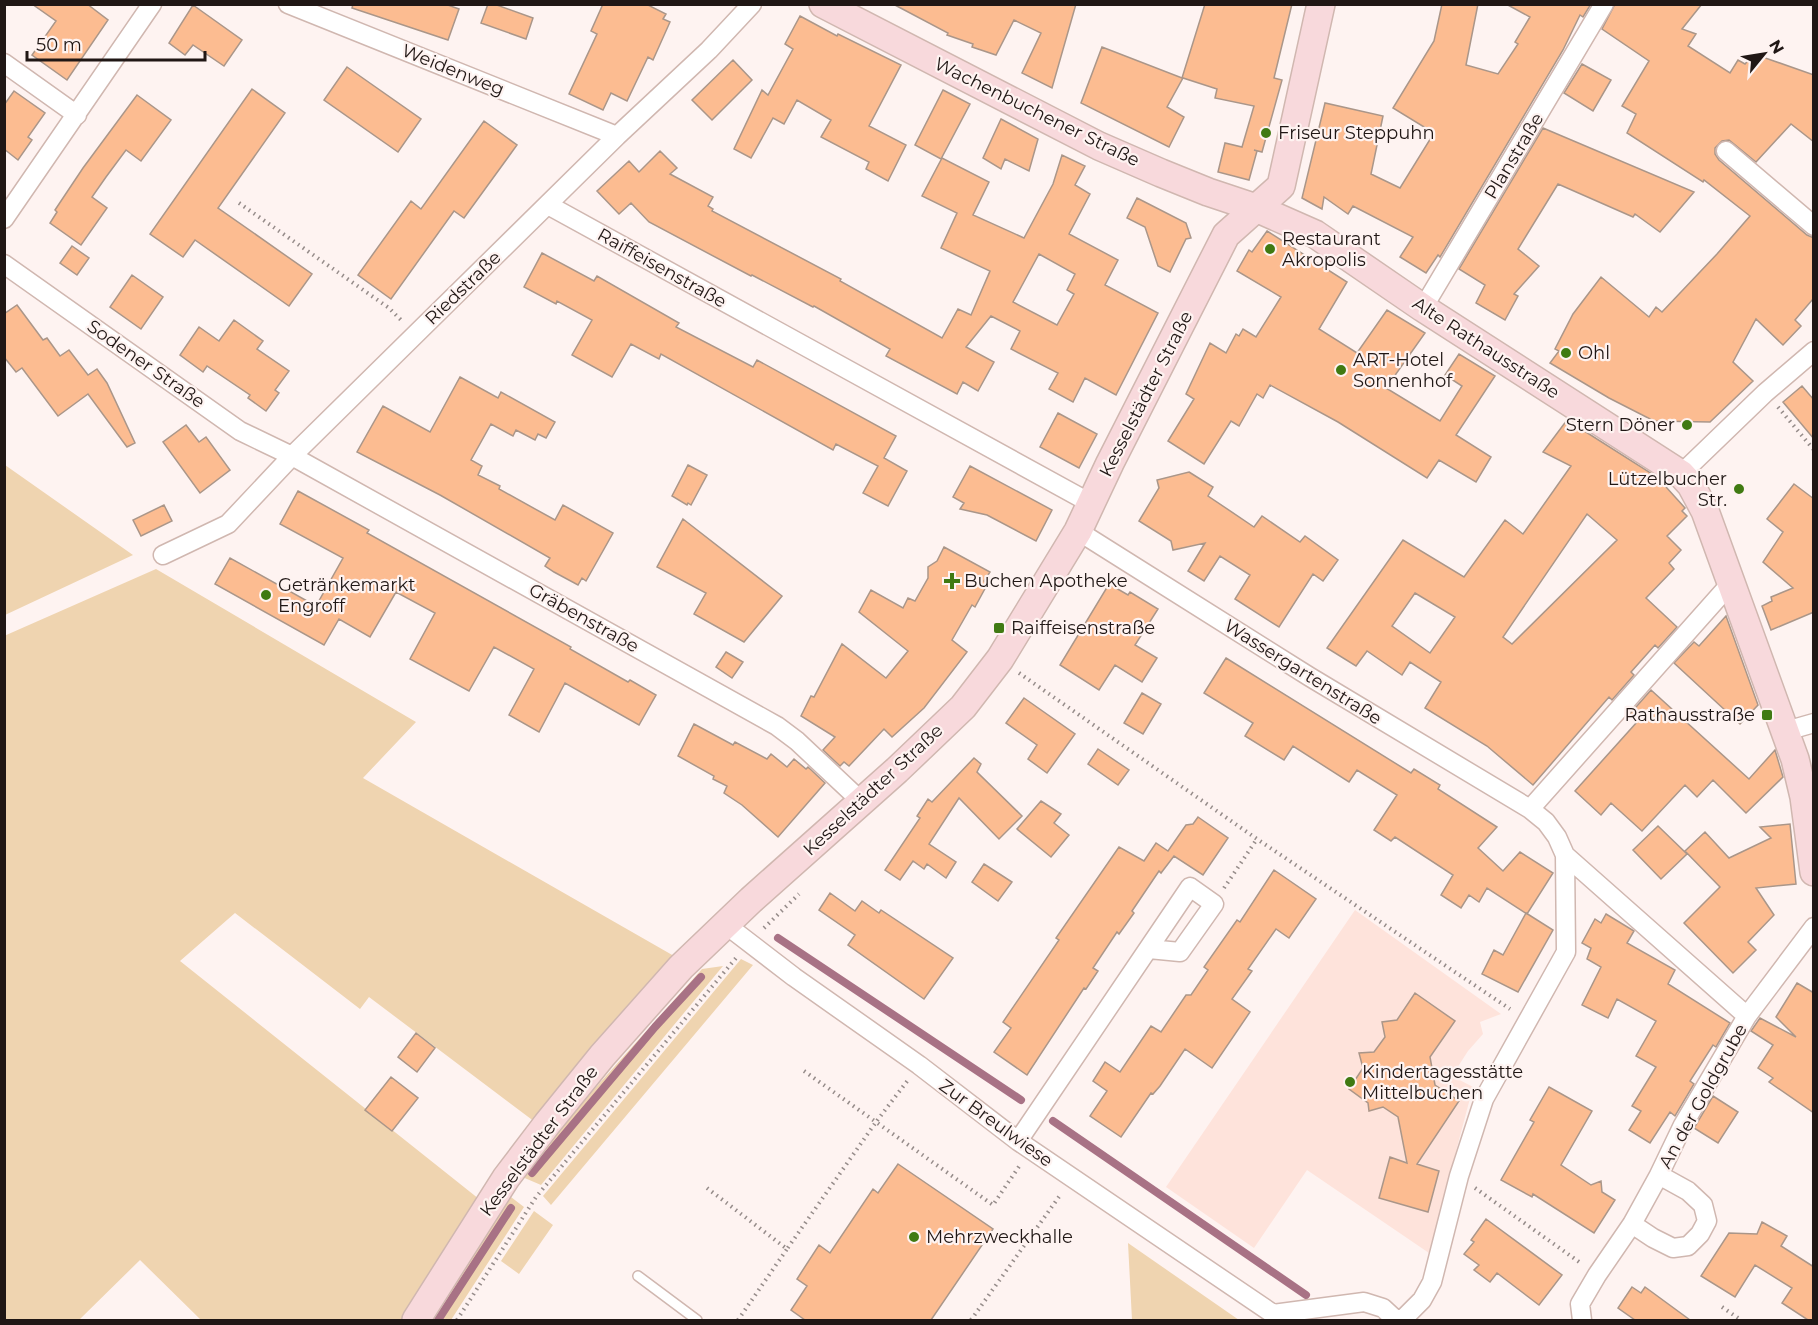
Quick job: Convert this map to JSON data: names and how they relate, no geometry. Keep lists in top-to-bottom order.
{
  "streets": {
    "main road": ["Wachenbuchener Straße", "Alte Rathausstraße", "Kesselstädter Straße"],
    "street": [
      "Weidenweg",
      "Planstraße",
      "Raiffeisenstraße",
      "Riedstraße",
      "Sodener Straße",
      "Gräbenstraße",
      "Wassergartenstraße",
      "An der Goldgrube",
      "Zur Breulwiese"
    ]
  },
  "crossings": [
    ["Weidenweg", "Riedstraße"],
    ["Wachenbuchener Straße", "Alte Rathausstraße"],
    ["Wachenbuchener Straße", "Kesselstädter Straße"],
    ["Planstraße", "Alte Rathausstraße"],
    ["Raiffeisenstraße", "Riedstraße"],
    ["Raiffeisenstraße", "Kesselstädter Straße"],
    ["Riedstraße", "Sodener Straße"],
    ["Riedstraße", "Gräbenstraße"],
    ["Alte Rathausstraße", "Kesselstädter Straße"],
    ["Sodener Straße", "Gräbenstraße"],
    ["Kesselstädter Straße", "Gräbenstraße"],
    ["Kesselstädter Straße", "Wassergartenstraße"],
    ["Kesselstädter Straße", "Zur Breulwiese"],
    ["Wassergartenstraße", "An der Goldgrube"]
  ],
  "places": {
    "other": [
      "Friseur Steppuhn",
      "Restaurant Akropolis",
      "Ohl",
      "ART-Hotel Sonnenhof",
      "Stern Döner",
      "Lützelbucher Str.",
      "Getränkemarkt Engroff",
      "Kindertagesstätte Mittelbuchen",
      "Mehrzweckhalle"
    ],
    "health": ["Buchen Apotheke"],
    "transit": ["Raiffeisenstraße", "Rathausstraße"]
  },
  "scale_bar": "50 m",
  "north": "top right"
}
